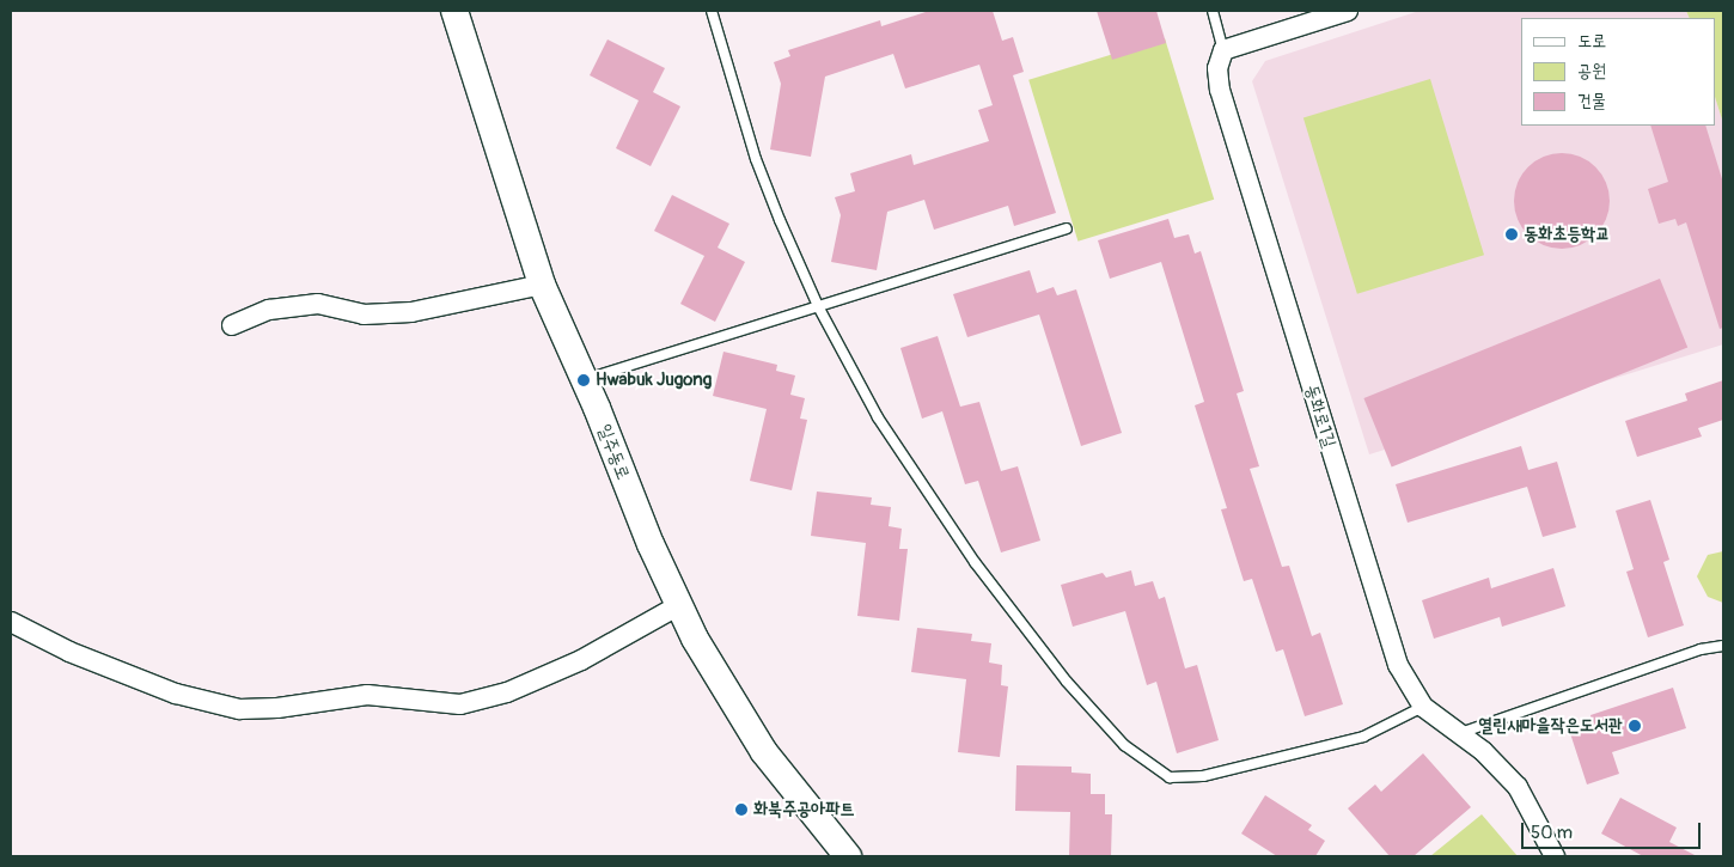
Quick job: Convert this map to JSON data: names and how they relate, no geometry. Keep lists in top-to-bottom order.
{
  "streets": {
    "main road": ["일주동로"],
    "street": ["동화로1길"]
  },
  "places": [
    "동화초등학교",
    "Hwabuk Jugong",
    "열린새마을작은도서관",
    "화북주공아파트"
  ],
  "legend": ["도로", "공원", "건물"],
  "scale_bar": "50 m"
}
